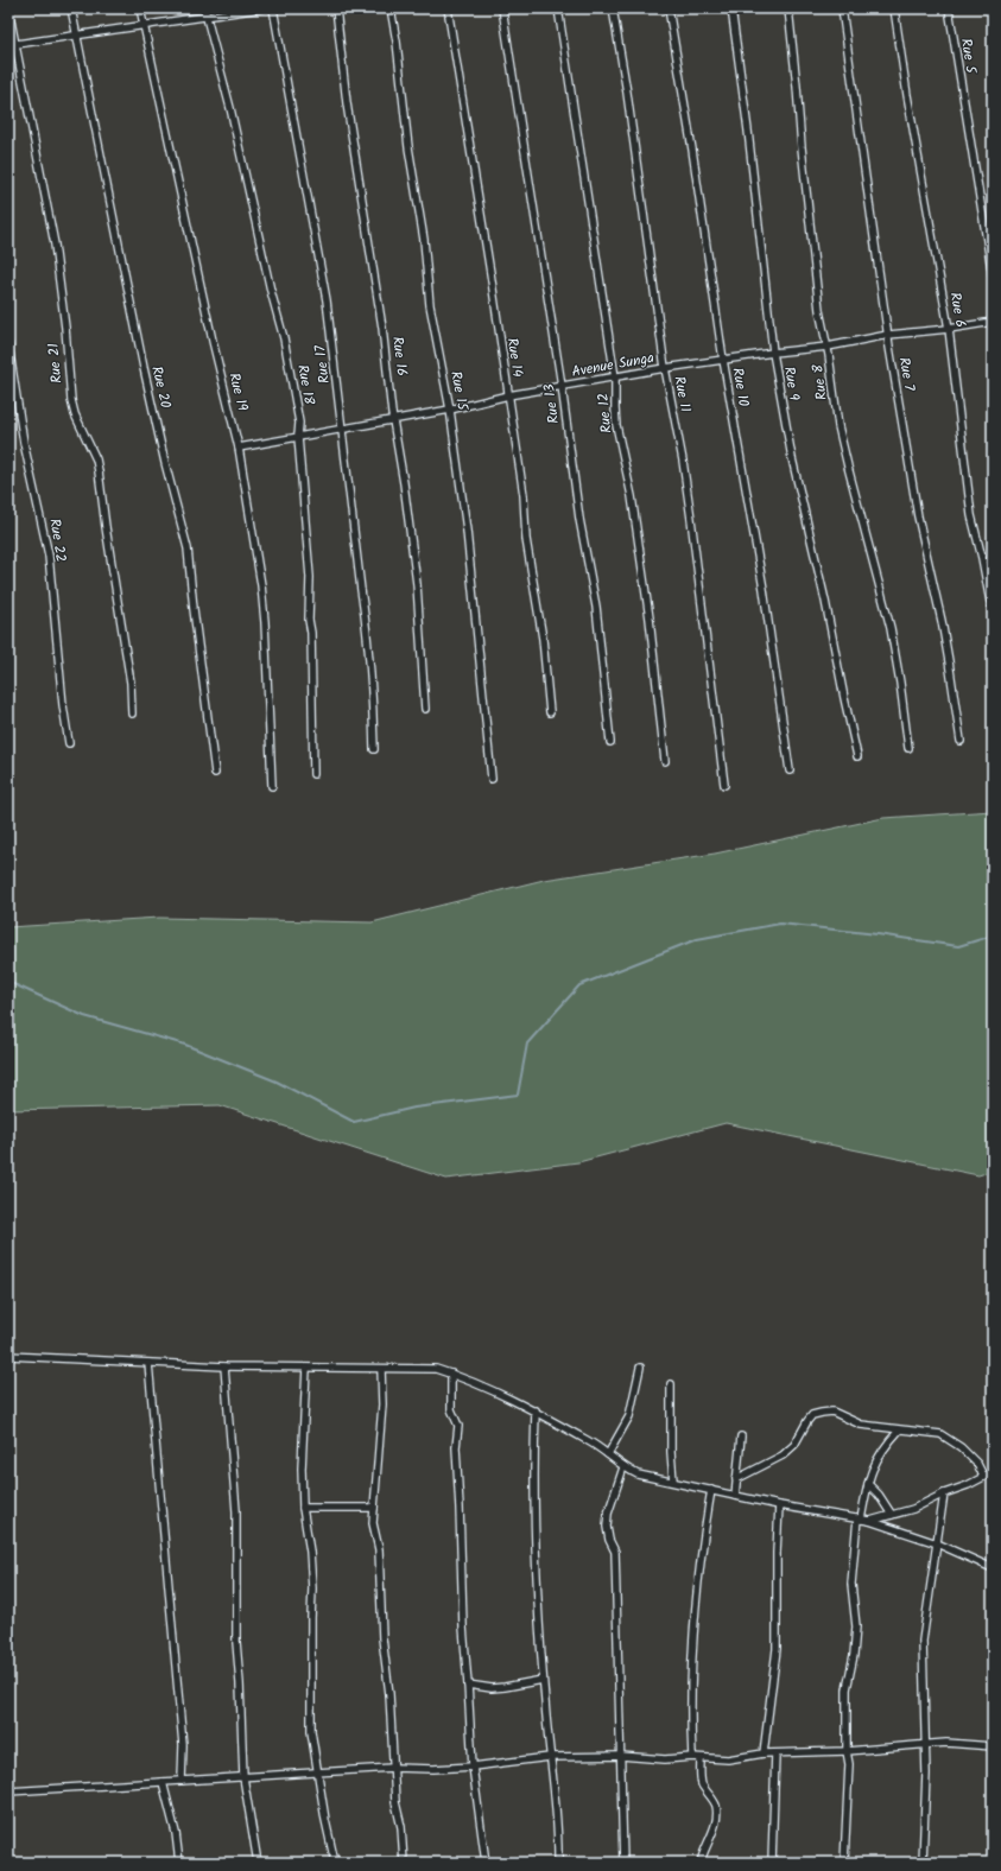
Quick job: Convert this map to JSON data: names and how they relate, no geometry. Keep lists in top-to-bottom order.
{
  "streets": {
    "street": [
      "Rue 5",
      "Rue 6",
      "Rue 16",
      "Rue 14",
      "Rue 21",
      "Rue 17",
      "Avenue Sunga",
      "Rue 7",
      "Rue 8",
      "Rue 9",
      "Rue 18",
      "Rue 20",
      "Rue 10",
      "Rue 15",
      "Rue 19",
      "Rue 11",
      "Rue 13",
      "Rue 12",
      "Rue 22"
    ]
  },
  "crossings": [
    ["Rue 6", "Avenue Sunga"],
    ["Rue 16", "Avenue Sunga"],
    ["Rue 14", "Avenue Sunga"],
    ["Rue 17", "Avenue Sunga"],
    ["Avenue Sunga", "Rue 7"],
    ["Avenue Sunga", "Rue 8"],
    ["Avenue Sunga", "Rue 9"],
    ["Avenue Sunga", "Rue 18"],
    ["Avenue Sunga", "Rue 10"],
    ["Avenue Sunga", "Rue 15"],
    ["Avenue Sunga", "Rue 19"],
    ["Avenue Sunga", "Rue 11"],
    ["Avenue Sunga", "Rue 13"],
    ["Avenue Sunga", "Rue 12"]
  ]
}
